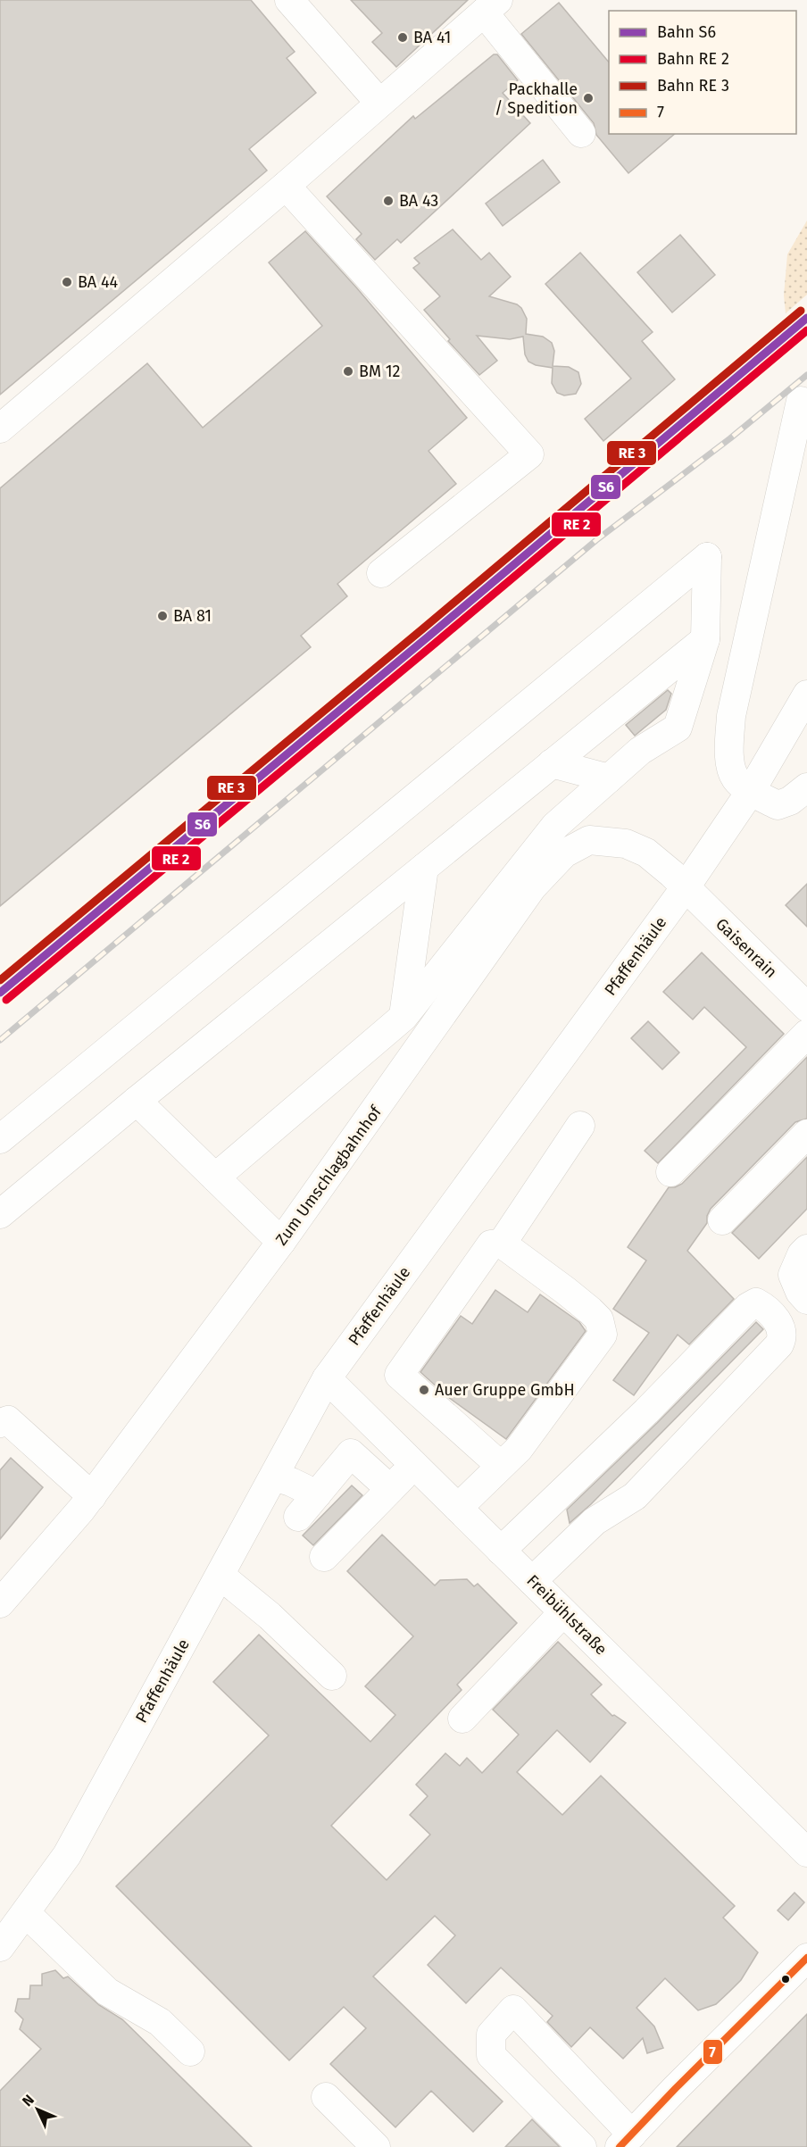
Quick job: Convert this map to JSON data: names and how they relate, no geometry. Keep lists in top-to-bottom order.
{
  "streets": {
    "street": [
      "Gaisenrain",
      "Pfaffenhäule",
      "Zum Umschlagbahnhof",
      "Freibühlstraße"
    ]
  },
  "crossings": [
    ["Gaisenrain", "Pfaffenhäule"],
    ["Gaisenrain", "Zum Umschlagbahnhof"],
    ["Pfaffenhäule", "Zum Umschlagbahnhof"],
    ["Pfaffenhäule", "Freibühlstraße"]
  ],
  "places": [
    "BA 41",
    "Packhalle / Spedition",
    "BA 43",
    "BA 44",
    "BM 12",
    "BA 81",
    "Auer Gruppe GmbH"
  ],
  "lines": ["rail line S6", "transit line 7"],
  "legend": [
    "Bahn S6",
    "Bahn RE 2",
    "Bahn RE 3",
    "7"
  ],
  "north": "top left"
}
